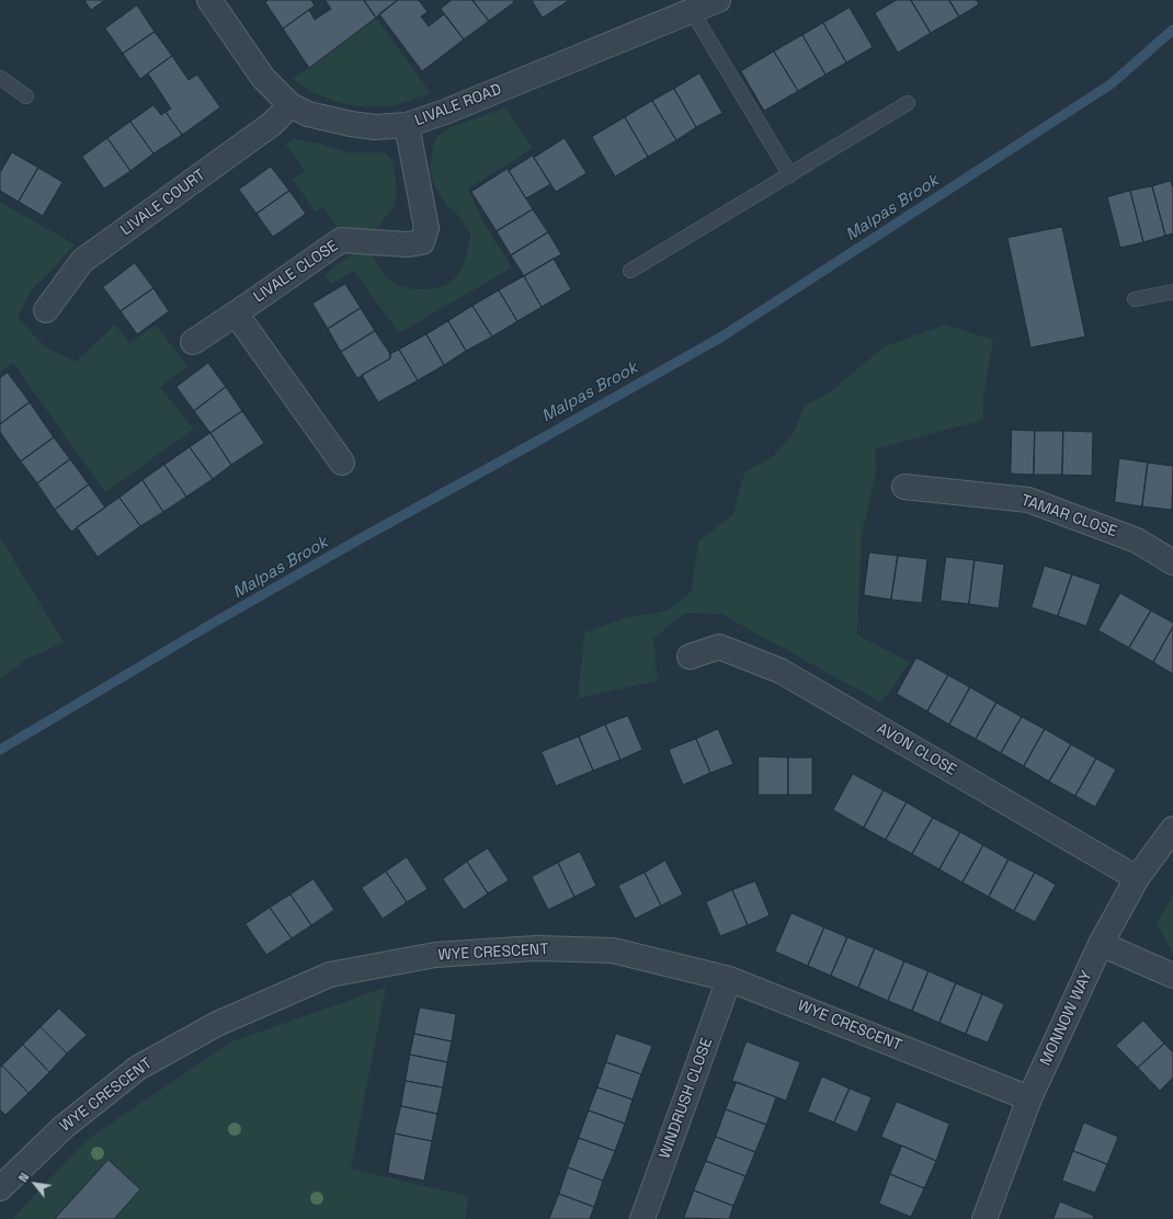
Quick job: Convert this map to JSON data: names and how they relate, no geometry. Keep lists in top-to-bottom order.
{
  "streets": {
    "street": [
      "LIVALE ROAD",
      "LIVALE COURT",
      "LIVALE CLOSE",
      "TAMAR CLOSE",
      "AVON CLOSE",
      "WYE CRESCENT",
      "MONNOW WAY",
      "WINDRUSH CLOSE"
    ]
  },
  "crossings": [
    ["LIVALE ROAD", "LIVALE COURT"],
    ["LIVALE ROAD", "LIVALE CLOSE"],
    ["AVON CLOSE", "MONNOW WAY"],
    ["WYE CRESCENT", "MONNOW WAY"],
    ["WYE CRESCENT", "WINDRUSH CLOSE"]
  ],
  "water": ["Malpas Brook"],
  "north": "top left"
}
